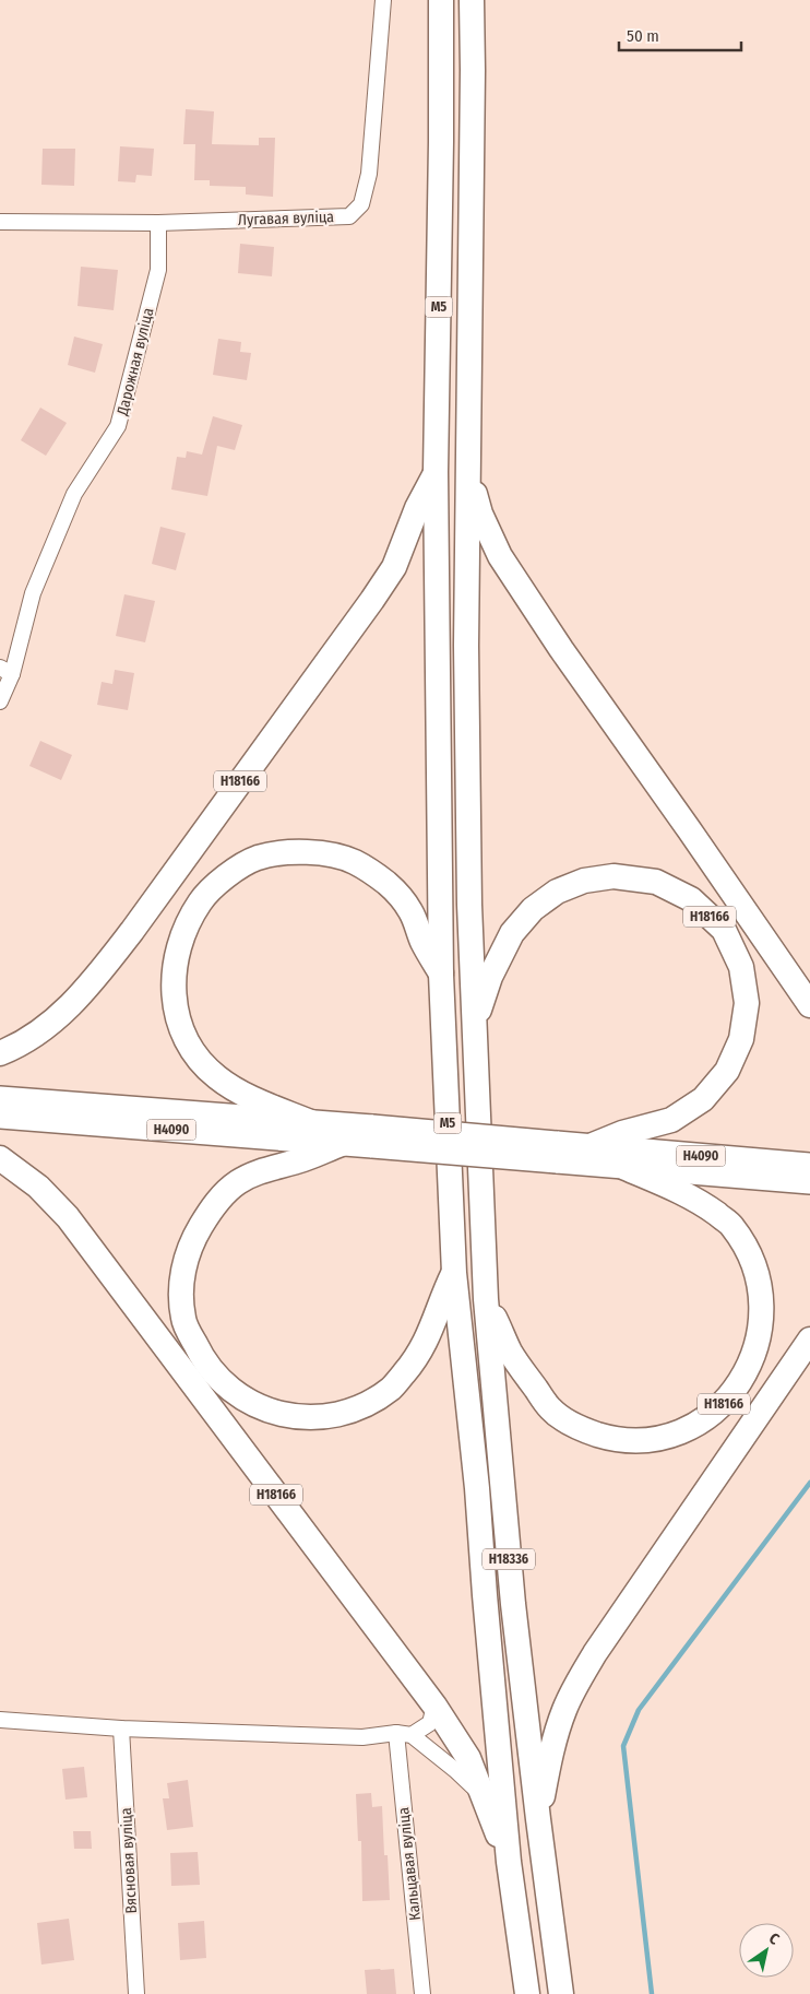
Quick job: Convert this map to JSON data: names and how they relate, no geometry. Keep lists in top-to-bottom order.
{
  "streets": {
    "highway": ["М5", "Н18166", "Н18336"],
    "main road": ["Н4090"],
    "street": [
      "Лугавая вуліца",
      "Дарожная вуліца",
      "Вясновая вуліца",
      "Кальцавая вуліца"
    ]
  },
  "crossings": [
    ["Лугавая вуліца", "Дарожная вуліца"],
    ["М5", "Н18166"],
    ["М5", "Н18336"],
    ["Н18166", "Н4090"],
    ["Н18166", "Н18336"]
  ],
  "scale_bar": "50 m",
  "north": "top right"
}
